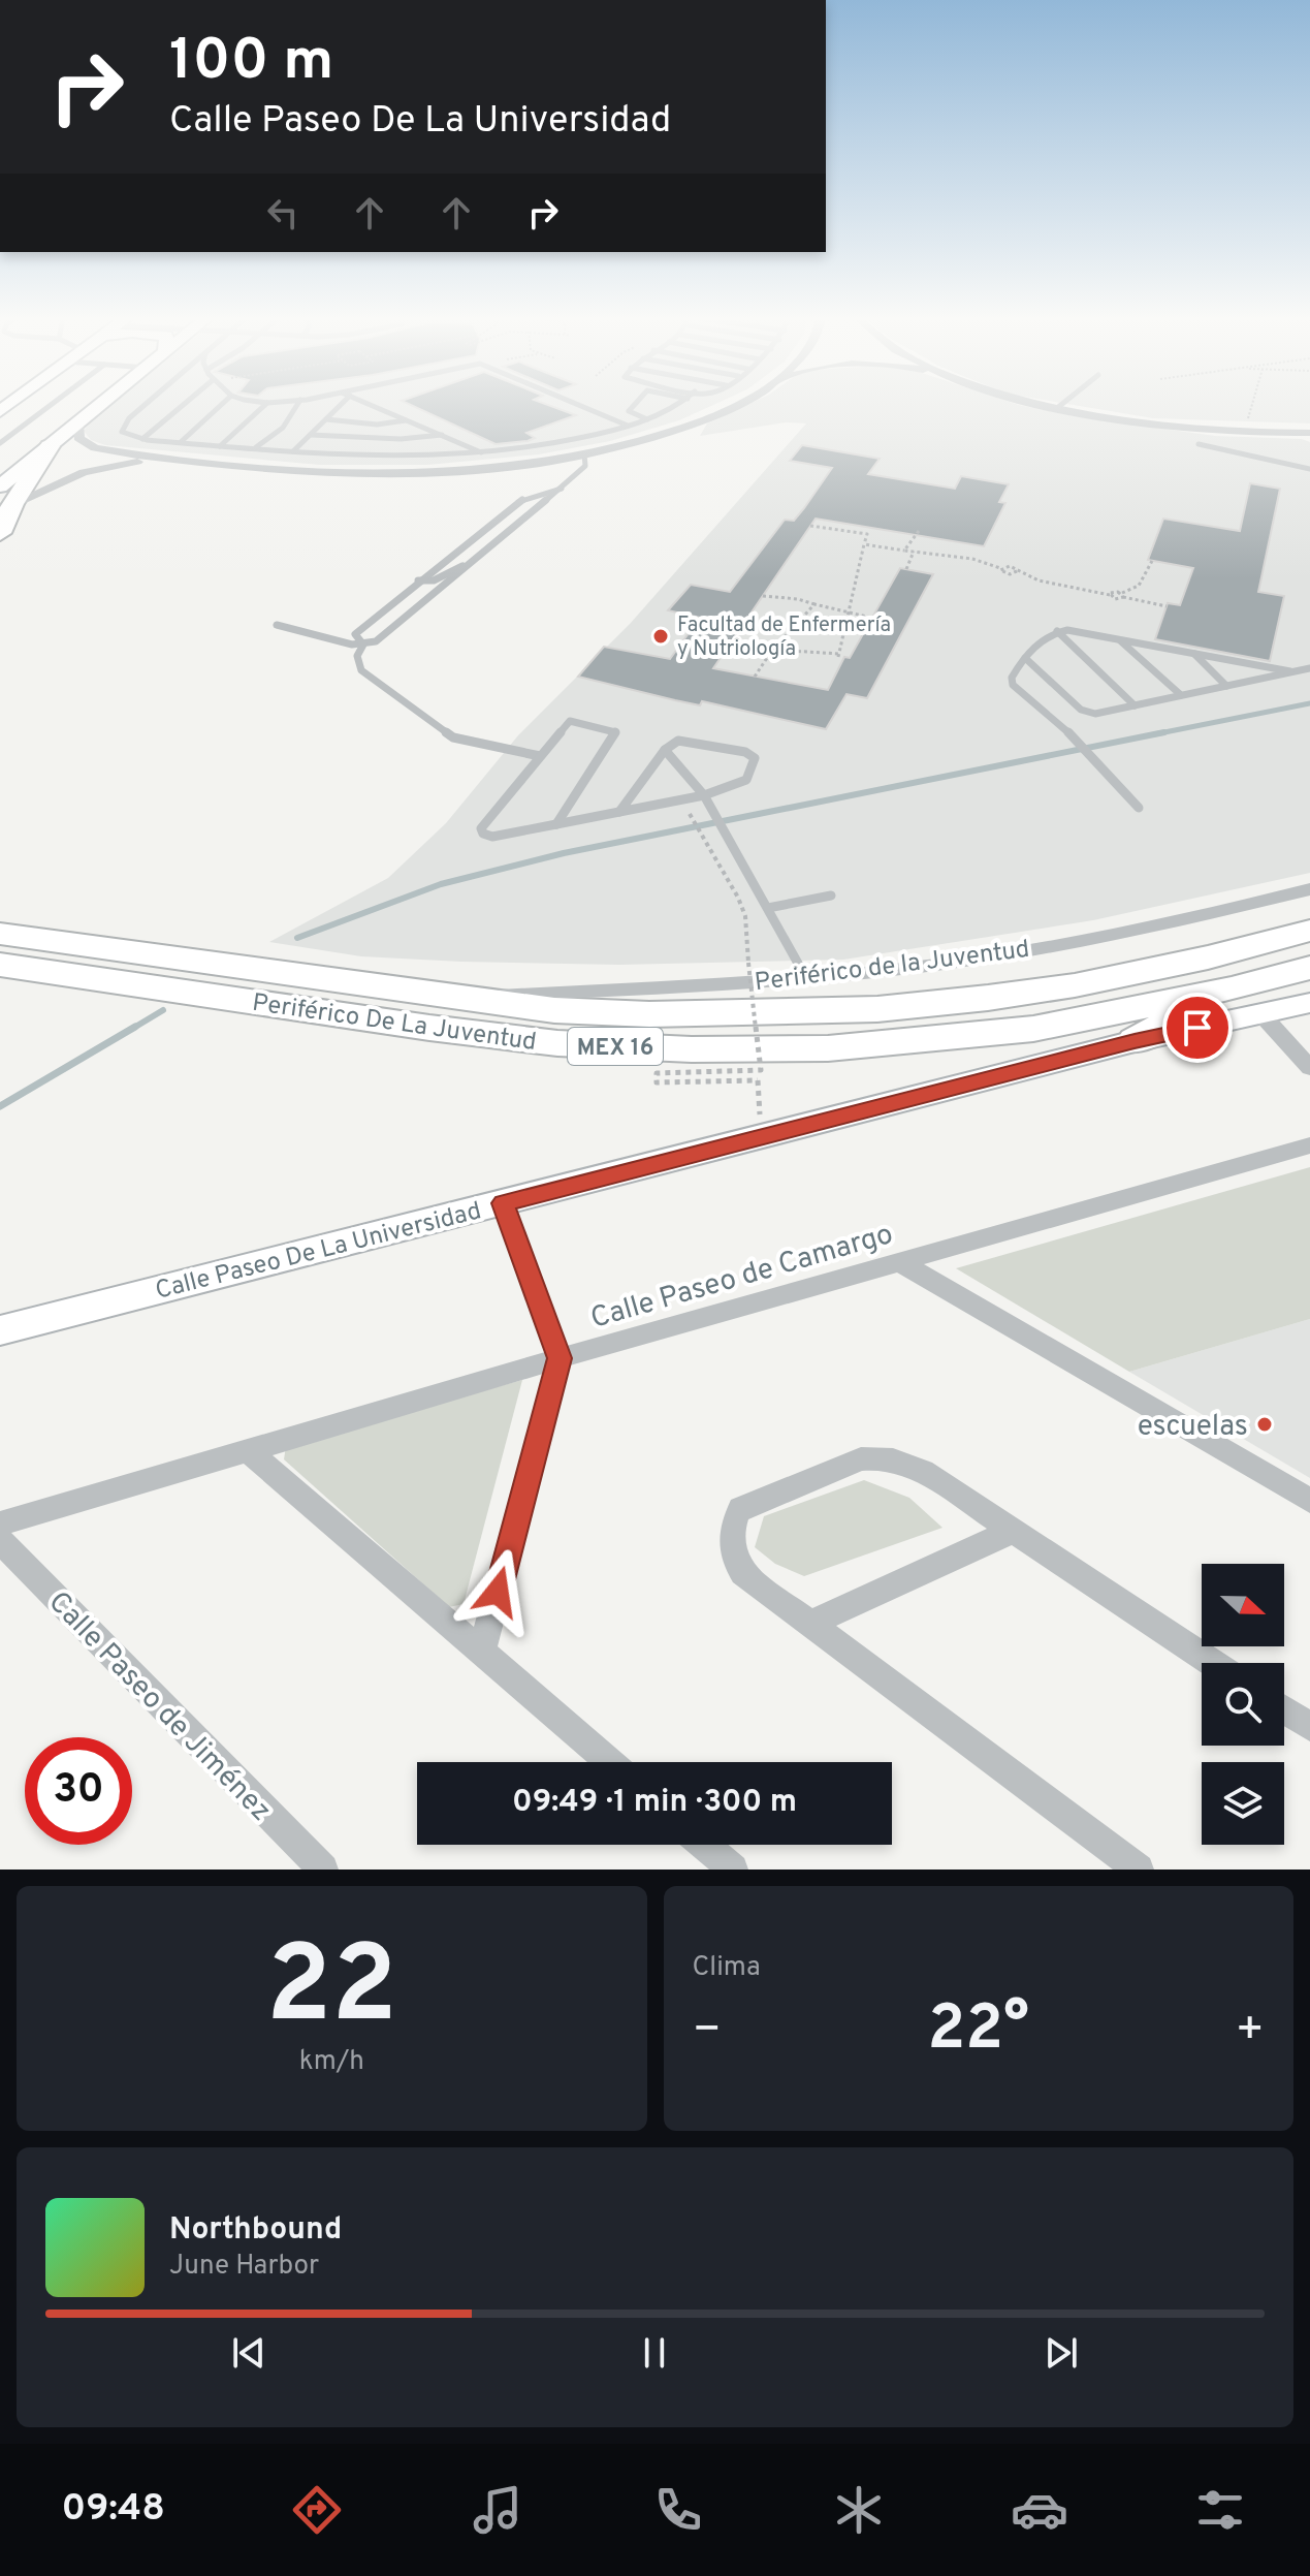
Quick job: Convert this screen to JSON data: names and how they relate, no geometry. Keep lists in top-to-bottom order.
{
  "streets": {
    "highway": ["Periférico De La Juventud", "MEX 16"],
    "main road": ["Calle Paseo De La Universidad"],
    "street": ["Periférico de la Juventud", "Calle Paseo de Camargo", "Calle Paseo de Jiménez"]
  },
  "crossings": [
    ["Periférico de la Juventud", "Periférico De La Juventud"],
    ["Periférico De La Juventud", "MEX 16"]
  ],
  "places": ["Facultad de Enfermería y Nutriología", "escuelas"],
  "north": "right",
  "page": {
    "turn": ["100 m", "Calle Paseo De La Universidad"],
    "limit": "30",
    "trip": "09:49 · 1 min · 300 m",
    "tile": [
      ["22", "km/h"],
      "Clima"
    ],
    "heat": ["−", "22°", "+"],
    "song": ["Northbound", "June Harbor"],
    "tabs": "09:48"
  }
}
